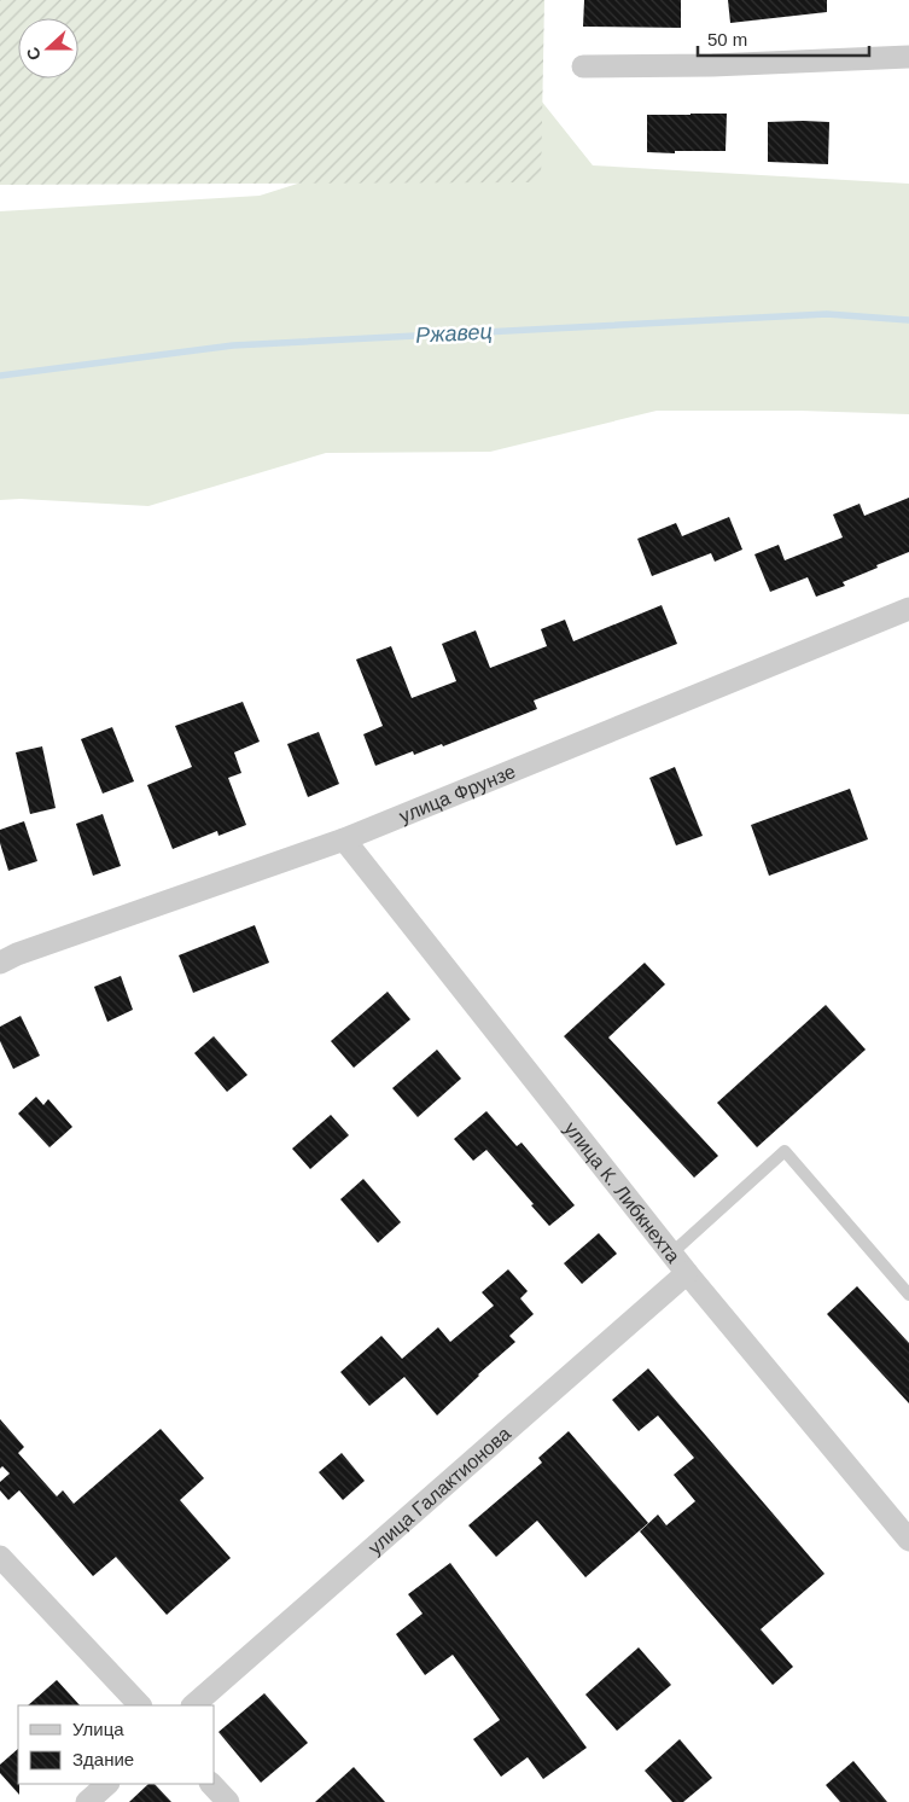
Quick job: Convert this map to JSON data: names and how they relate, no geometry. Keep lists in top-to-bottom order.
{
  "streets": {
    "street": ["улица Фрунзе", "улица К. Либкнехта", "улица Галактионова"]
  },
  "crossings": [
    ["улица Фрунзе", "улица К. Либкнехта"],
    ["улица К. Либкнехта", "улица Галактионова"]
  ],
  "water": ["Ржавец"],
  "legend": ["Улица", "Здание"],
  "scale_bar": "50 m",
  "north": "left"
}
